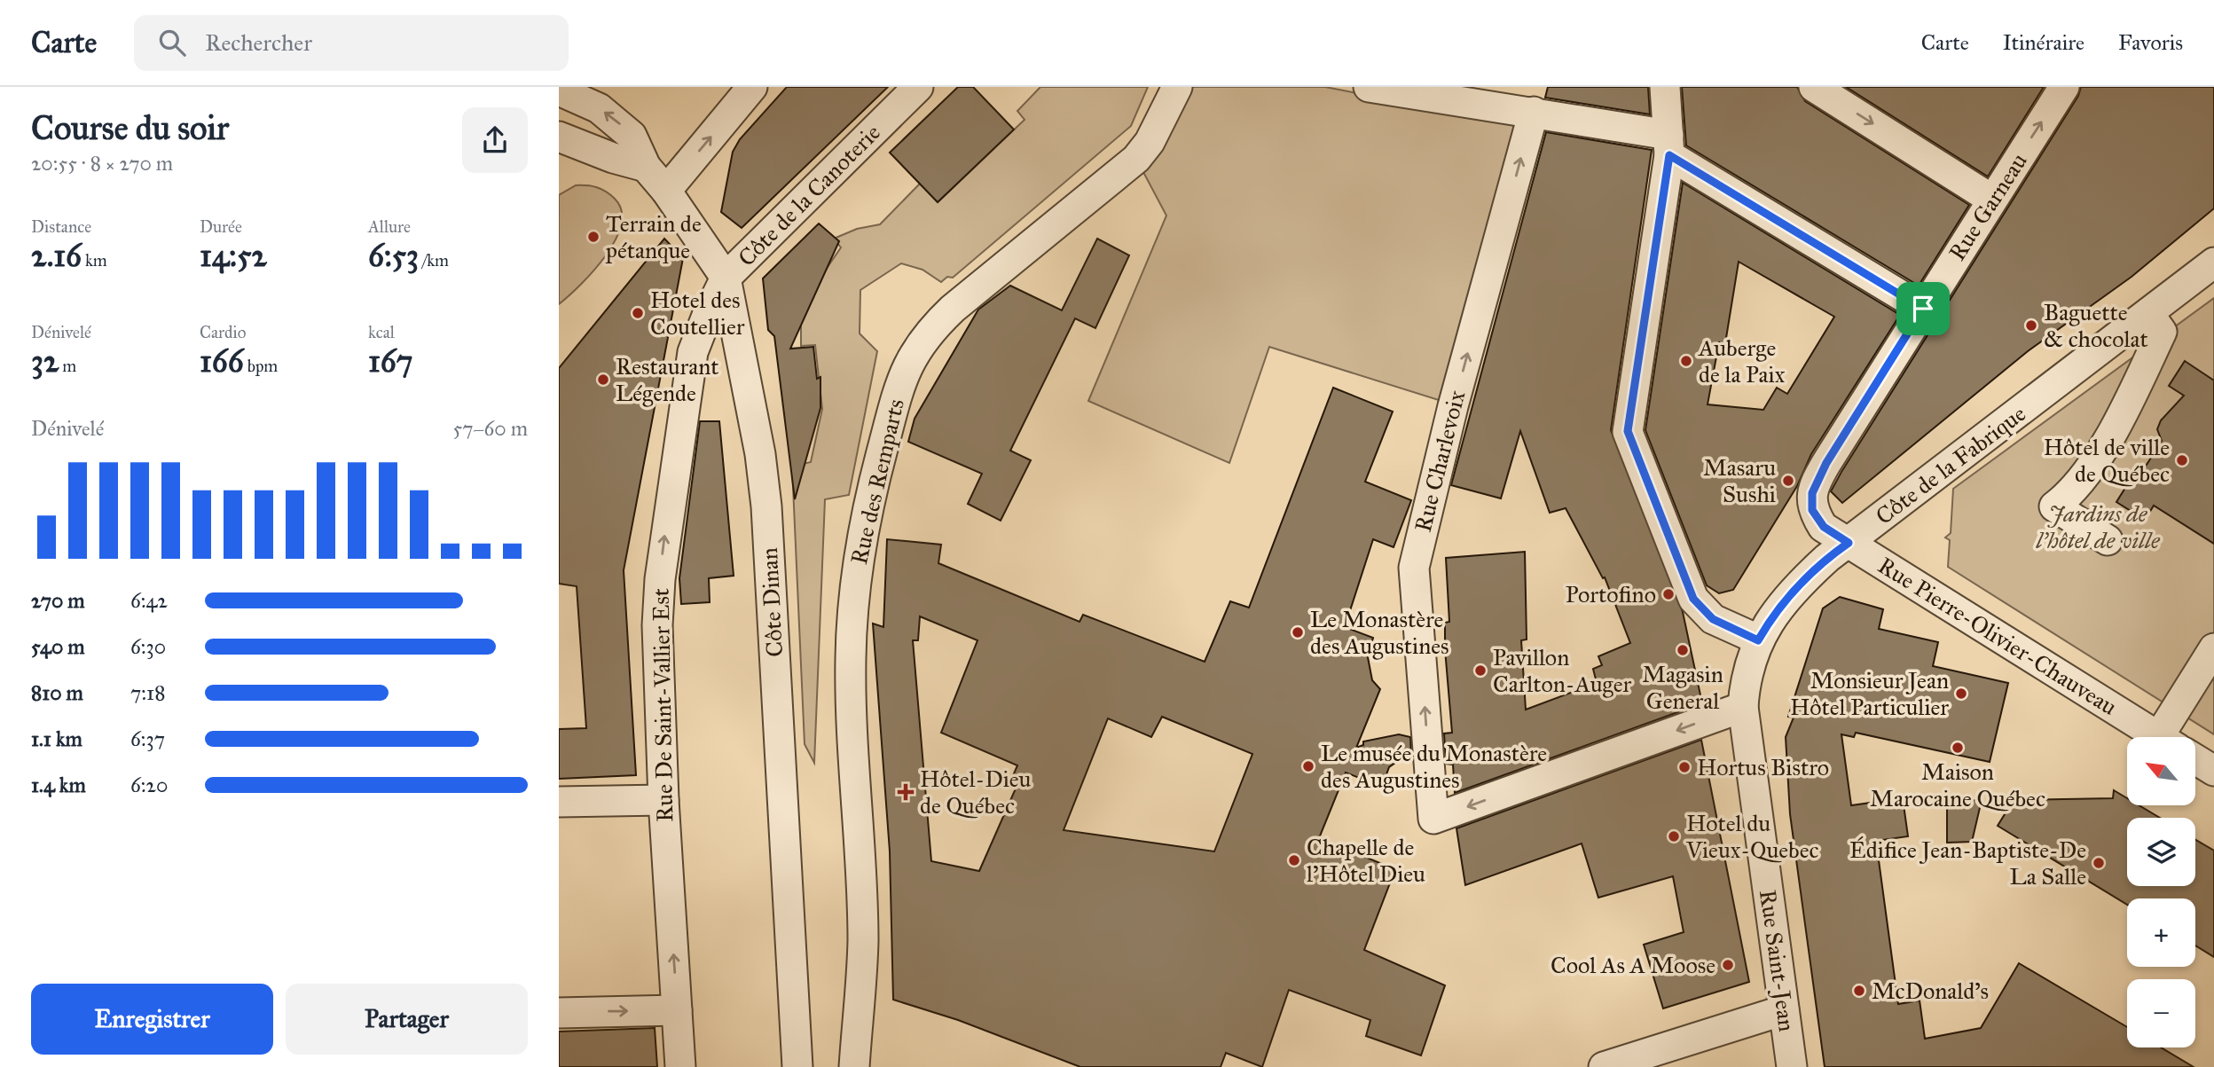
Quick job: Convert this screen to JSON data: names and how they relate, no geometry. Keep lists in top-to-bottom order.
{
  "streets": {
    "street": [
      "Côte de la Canoterie",
      "Rue Garneau",
      "Rue Charlevoix",
      "Côte de la Fabrique",
      "Rue des Remparts",
      "Côte Dinan",
      "Rue Pierre-Olivier-Chauveau",
      "Rue De Saint-Vallier Est",
      "Rue Saint-Jean"
    ]
  },
  "crossings": [
    ["Côte de la Canoterie", "Côte Dinan"],
    ["Côte de la Canoterie", "Rue De Saint-Vallier Est"],
    ["Rue Garneau", "Côte de la Fabrique"],
    ["Rue Garneau", "Rue Pierre-Olivier-Chauveau"],
    ["Rue Charlevoix", "Côte de la Fabrique"],
    ["Rue Charlevoix", "Rue Saint-Jean"],
    ["Côte de la Fabrique", "Rue Pierre-Olivier-Chauveau"],
    ["Côte de la Fabrique", "Rue Saint-Jean"],
    ["Côte Dinan", "Rue De Saint-Vallier Est"]
  ],
  "one_way": ["Rue De Saint-Vallier Est"],
  "parks": ["Jardins de l'hôtel de ville"],
  "places": {
    "other": [
      "Terrain de pétanque",
      "Hotel des Coutellier",
      "Baguette & chocolat",
      "Auberge de la Paix",
      "Restaurant Légende",
      "Hôtel de ville de Québec",
      "Masaru Sushi",
      "Portofino",
      "Le Monastère des Augustines",
      "Magasin General",
      "Pavillon Carlton-Auger",
      "Monsieur Jean Hôtel Particulier",
      "Maison Marocaine Québec",
      "Le musée du Monastère des Augustines",
      "Hortus Bistro",
      "Hotel du Vieux-Quebec",
      "Chapelle de l'Hôtel Dieu",
      "Édifice Jean-Baptiste-De La Salle",
      "Cool As A Moose",
      "McDonald's"
    ],
    "health": ["Hôtel-Dieu de Québec"]
  },
  "north": "top left",
  "page": {
    "header": "Carte",
    "search": "Rechercher",
    "nav": ["Carte", "Itinéraire", "Favoris"],
    "heading": ["Course du soir", "20:55 · 8 × 270 m"],
    "stats": [
      ["Distance", "2.16 km"],
      ["Durée", "14:52"],
      ["Allure", "6:53 /km"],
      ["Dénivelé", "32 m"],
      ["Cardio", "166 bpm"],
      ["kcal", "167"]
    ],
    "chart": ["Dénivelé", "57–60 m"],
    "list": [
      {
        "name": "270 m",
        "note": "6:42"
      },
      {
        "name": "540 m",
        "note": "6:30"
      },
      {
        "name": "810 m",
        "note": "7:18"
      },
      {
        "name": "1.1 km",
        "note": "6:37"
      },
      {
        "name": "1.4 km",
        "note": "6:20"
      }
    ],
    "map_buttons": ["+", "−"],
    "buttons": ["Enregistrer", "Partager"]
  }
}
